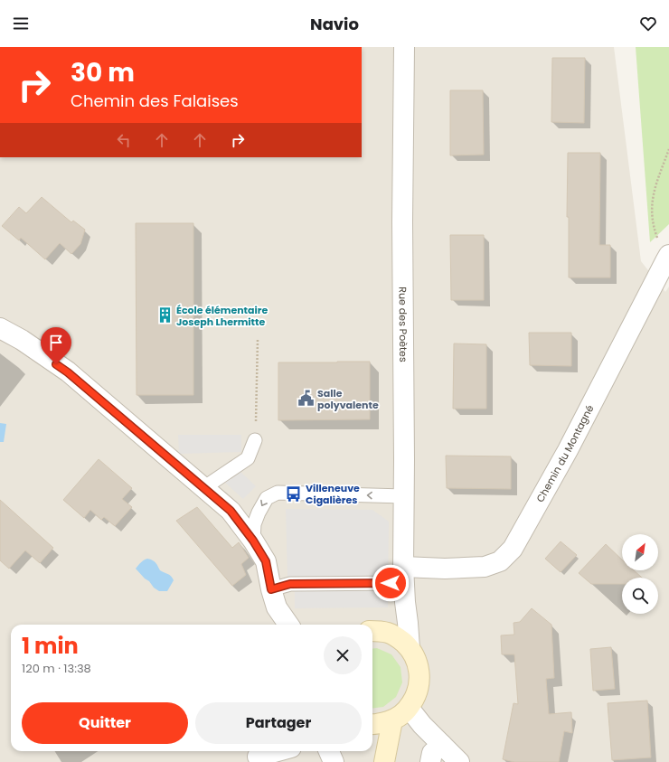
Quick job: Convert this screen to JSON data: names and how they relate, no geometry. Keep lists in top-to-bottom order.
{
  "streets": {
    "street": ["Rue des Poètes", "Chemin du Montagné"]
  },
  "crossings": [
    ["Rue des Poètes", "Chemin du Montagné"]
  ],
  "places": {
    "building": ["École élémentaire Joseph Lhermitte"],
    "public building": ["Salle polyvalente"],
    "bus stop": ["Villeneuve Cigalières"]
  },
  "north": "top right",
  "page": {
    "header": "Navio",
    "turn": ["30 m", "Chemin des Falaises"],
    "heading": ["1 min", "120 m · 13:38"],
    "buttons": ["Quitter", "Partager"]
  }
}
